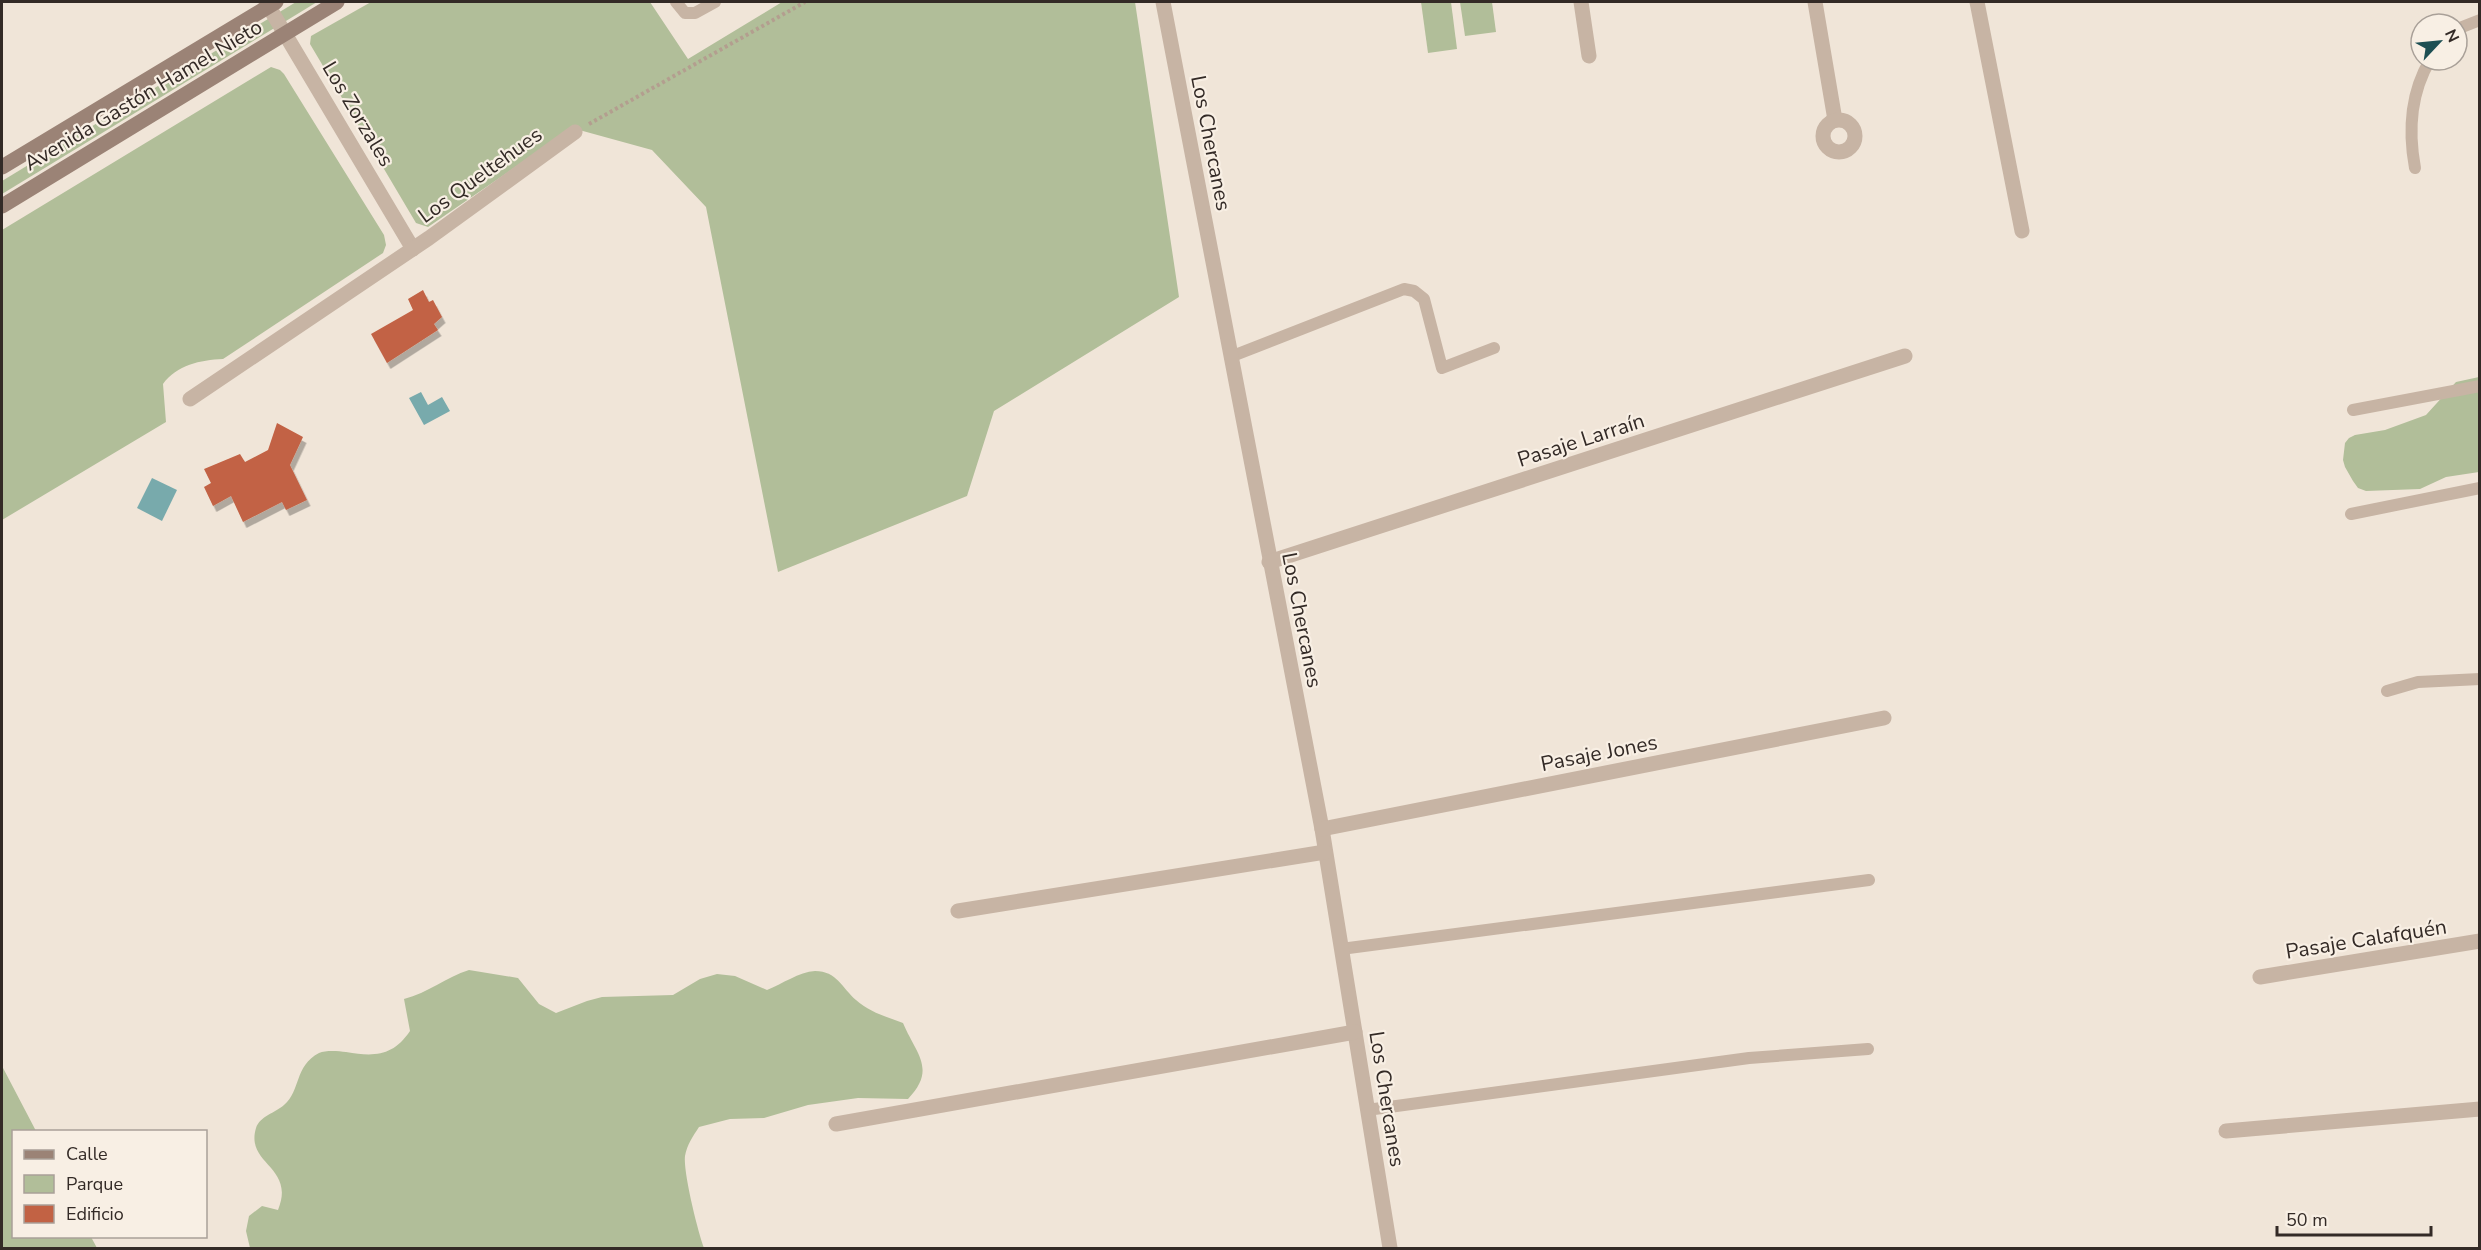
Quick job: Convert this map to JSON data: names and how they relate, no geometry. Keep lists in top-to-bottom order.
{
  "streets": {
    "main road": ["Avenida Gastón Hamel Nieto"],
    "street": [
      "Los Zorzales",
      "Los Chercanes",
      "Los Queltehues",
      "Pasaje Larraín",
      "Pasaje Jones",
      "Pasaje Calafquén"
    ]
  },
  "crossings": [
    ["Avenida Gastón Hamel Nieto", "Los Zorzales"],
    ["Los Zorzales", "Los Queltehues"],
    ["Los Chercanes", "Pasaje Larraín"],
    ["Los Chercanes", "Pasaje Jones"]
  ],
  "legend": ["Calle", "Parque", "Edificio"],
  "scale_bar": "50 m",
  "north": "top right"
}
